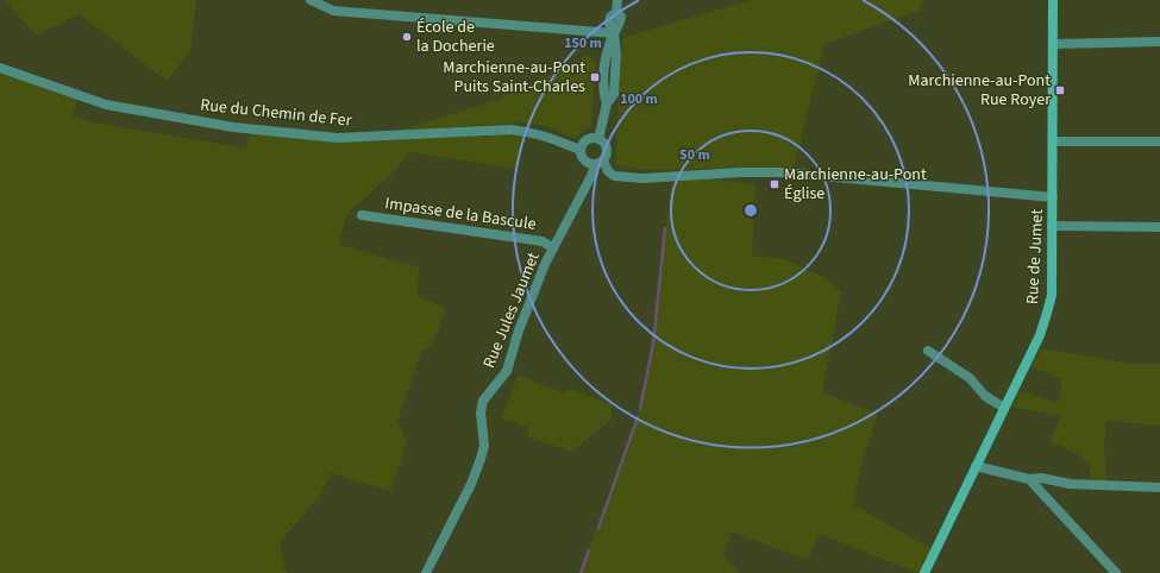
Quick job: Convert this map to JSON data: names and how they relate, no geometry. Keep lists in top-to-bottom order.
{
  "streets": {
    "street": [
      "Rue du Chemin de Fer",
      "Impasse de la Bascule",
      "Rue de Jumet",
      "Rue Jules Jaumet"
    ]
  },
  "crossings": [
    ["Rue du Chemin de Fer", "Rue Jules Jaumet"],
    ["Impasse de la Bascule", "Rue Jules Jaumet"]
  ],
  "places": {
    "other": ["École de la Docherie"],
    "transit": ["Marchienne-au-Pont Puits Saint-Charles", "Marchienne-au-Pont Rue Royer", "Marchienne-au-Pont Église"]
  },
  "rings": ["150 m", "100 m", "50 m"]
}
